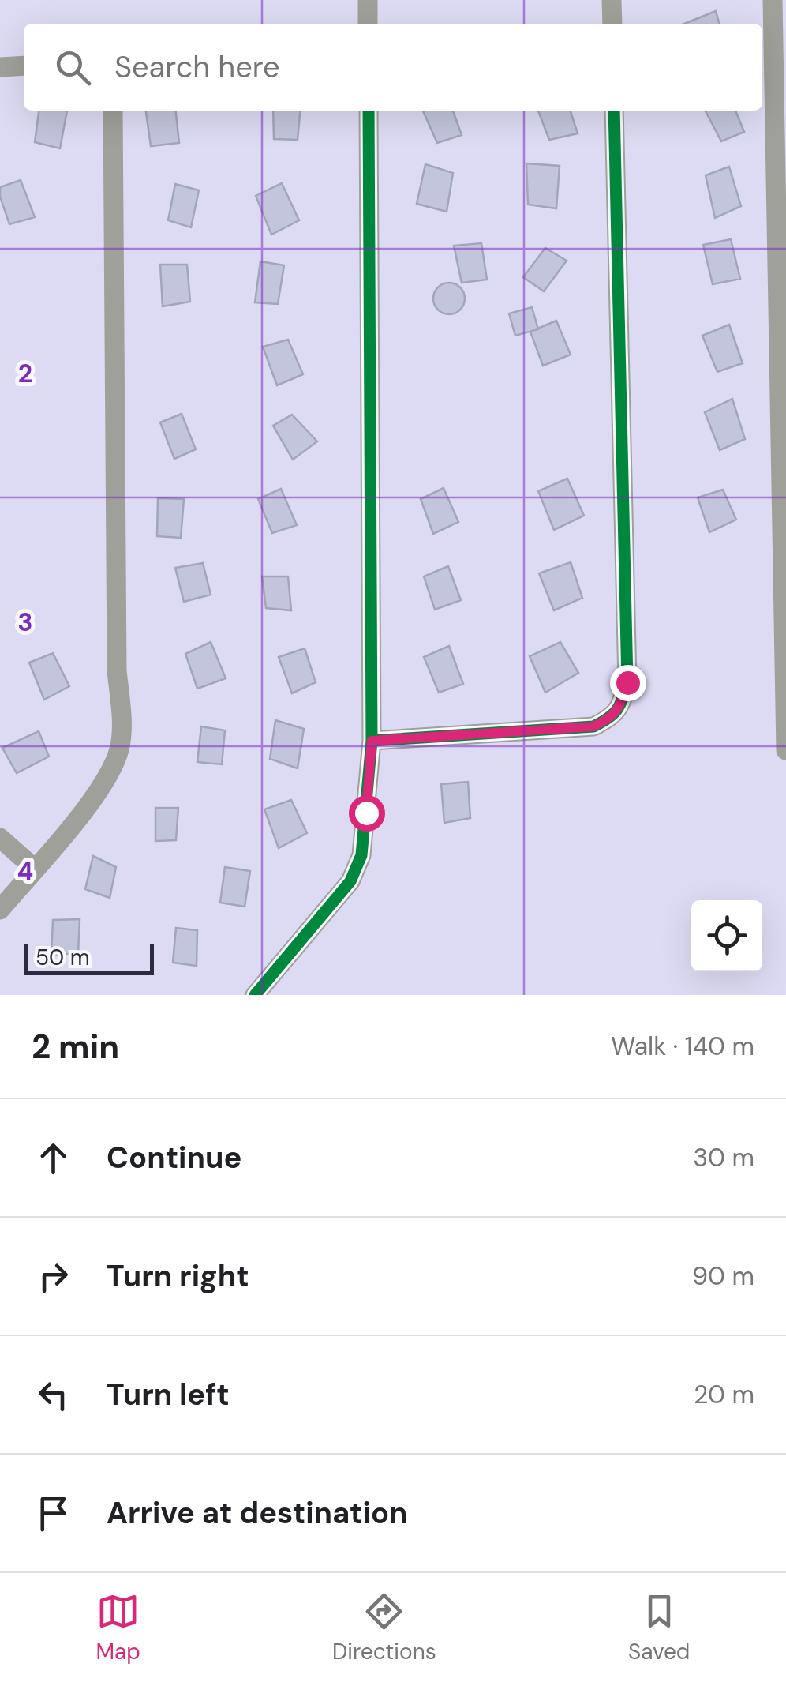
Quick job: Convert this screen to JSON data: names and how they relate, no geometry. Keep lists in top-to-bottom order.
{
  "scale_bar": "50 m",
  "page": {
    "search": "Search here",
    "scale": "50 m",
    "heading": ["2 min", "Walk · 140 m"],
    "list": [
      ["Continue", "30 m"],
      ["Turn right", "90 m"],
      ["Turn left", "20 m"],
      "Arrive at destination"
    ],
    "nav": ["Map", "Directions", "Saved"]
  },
  "grid": {
    "rows": ["2", "3", "4"]
  }
}
